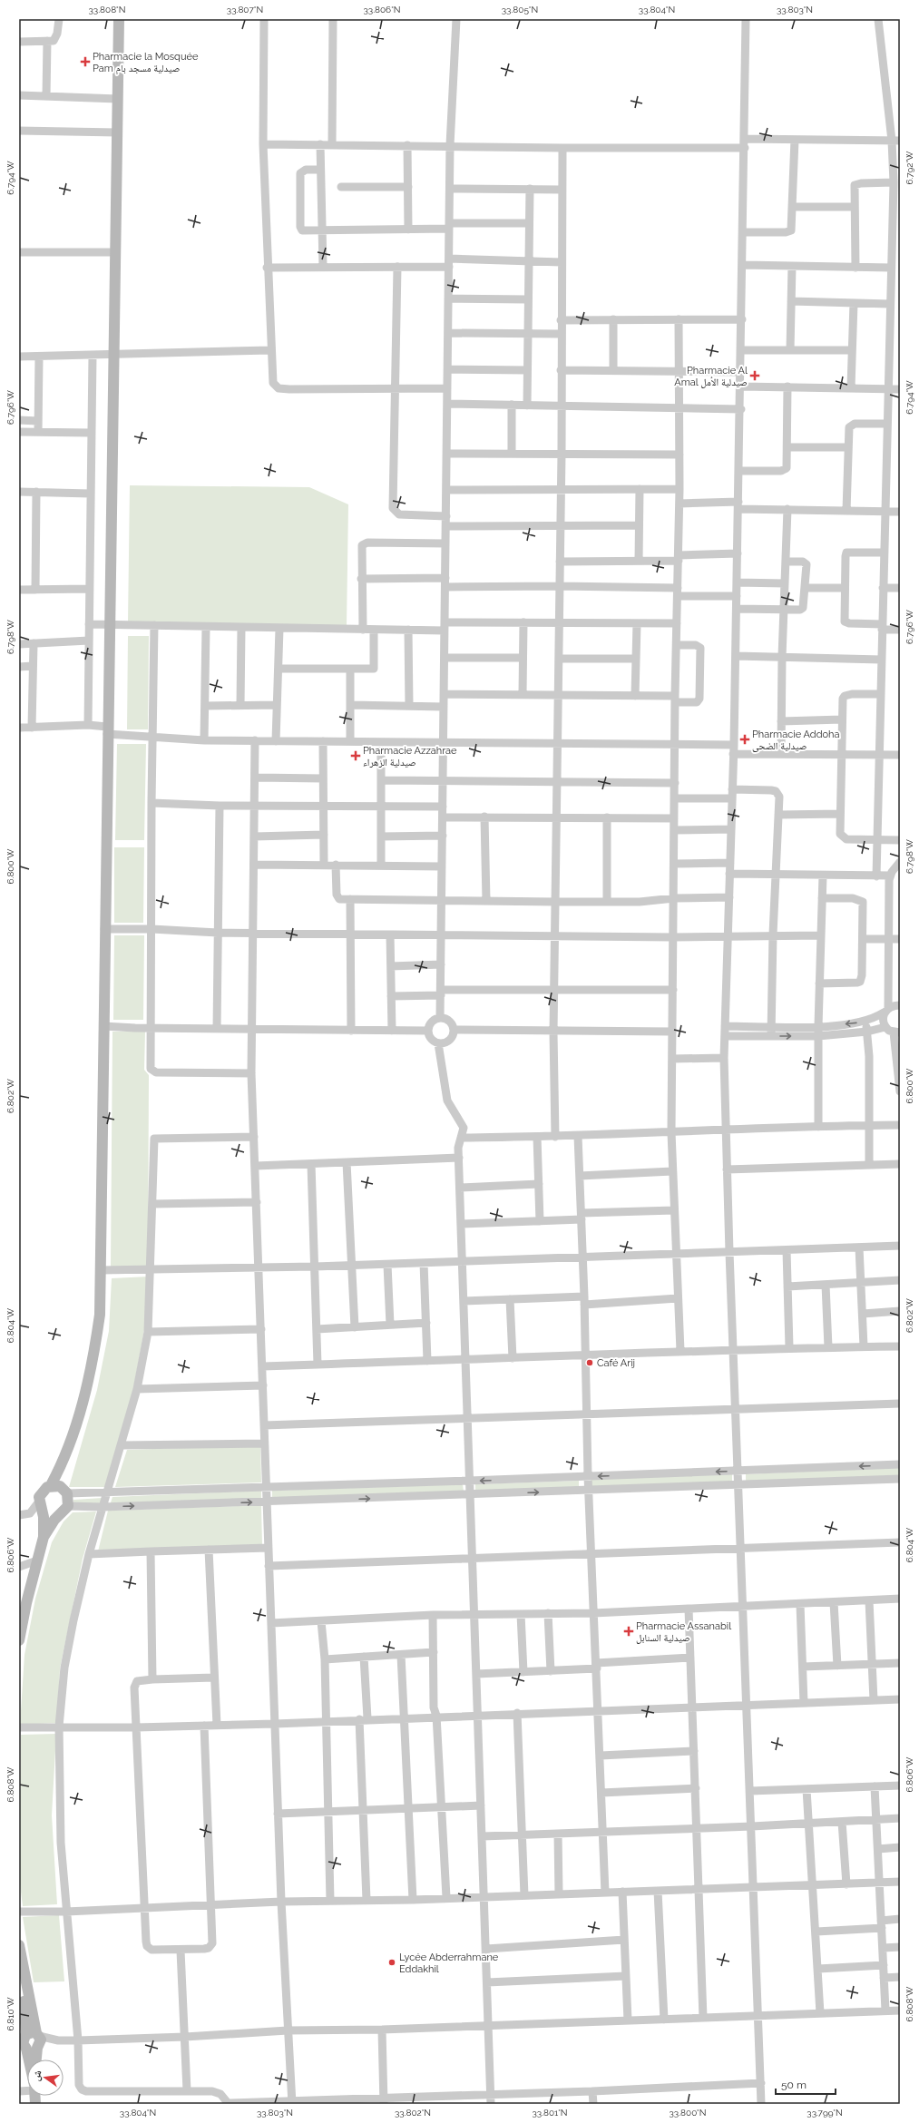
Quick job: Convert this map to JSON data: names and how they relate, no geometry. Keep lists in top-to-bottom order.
{
  "places": {
    "health": [
      "Pharmacie la Mosquée Pam صيدلية مسجد بام",
      "Pharmacie Al Amal صيدلية الأمل",
      "Pharmacie Addoha صيدلية الضحى",
      "Pharmacie Azzahrae صيدلية الزهراء",
      "Pharmacie Assanabil صيدلية السنابل"
    ],
    "other": ["Café Arij", "Lycée Abderrahmane Eddakhil"]
  },
  "scale_bar": "50 m",
  "north": "left",
  "coordinates": [
    "33.808°N",
    "33.807°N",
    "33.806°N",
    "33.805°N",
    "33.804°N",
    "33.803°N",
    "6.792°W",
    "6.794°W",
    "6.796°W",
    "6.798°W",
    "6.800°W",
    "6.802°W",
    "6.804°W",
    "6.806°W",
    "6.808°W",
    "6.810°W",
    "33.802°N",
    "33.801°N",
    "33.800°N",
    "33.799°N"
  ]
}
